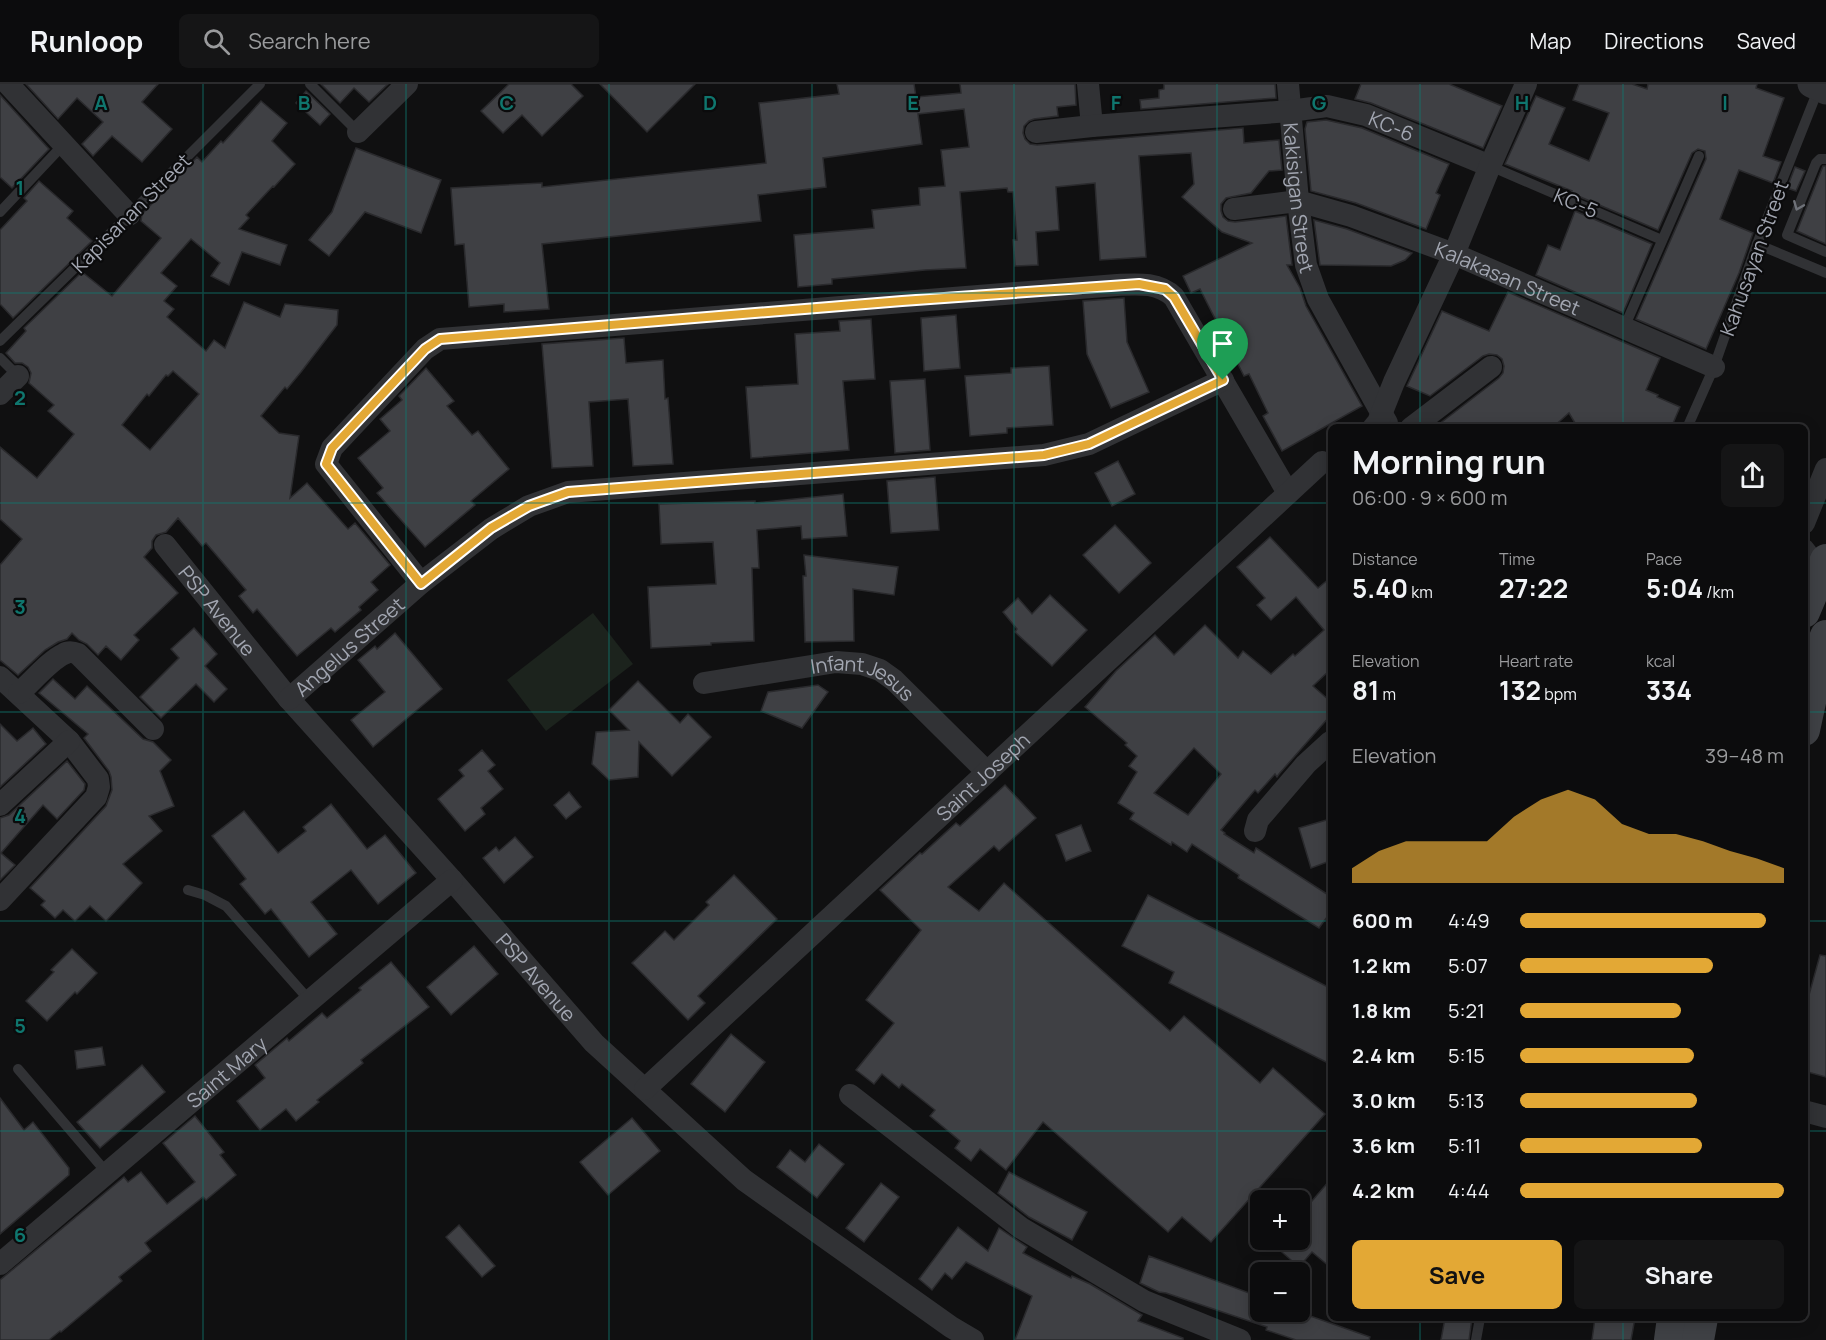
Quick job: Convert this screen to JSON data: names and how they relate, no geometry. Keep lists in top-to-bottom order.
{
  "streets": {
    "street": [
      "KC-6",
      "Kakisigan Street",
      "Kalakasan Street",
      "PSP Avenue",
      "Angelus Street",
      "Infant Jesus",
      "Saint Joseph",
      "Saint Mary"
    ],
    "lane": ["KC-5", "Kapisanan Street", "Kahusayan Street"]
  },
  "crossings": [
    ["KC-6", "Kakisigan Street"],
    ["KC-6", "KC-5"],
    ["Kakisigan Street", "Kalakasan Street"],
    ["Kahusayan Street", "Kalakasan Street"],
    ["PSP Avenue", "Angelus Street"],
    ["PSP Avenue", "Saint Joseph"],
    ["PSP Avenue", "Saint Mary"],
    ["Infant Jesus", "Saint Joseph"]
  ],
  "page": {
    "header": "Runloop",
    "search": "Search here",
    "nav": ["Map", "Directions", "Saved"],
    "heading": ["Morning run", "06:00 · 9 × 600 m"],
    "stats": [
      ["Distance", "5.40 km"],
      ["Time", "27:22"],
      ["Pace", "5:04 /km"],
      ["Elevation", "81 m"],
      ["Heart rate", "132 bpm"],
      ["kcal", "334"]
    ],
    "chart": ["Elevation", "39–48 m"],
    "list": [
      {
        "name": "600 m",
        "note": "4:49"
      },
      {
        "name": "1.2 km",
        "note": "5:07"
      },
      {
        "name": "1.8 km",
        "note": "5:21"
      },
      {
        "name": "2.4 km",
        "note": "5:15"
      },
      {
        "name": "3.0 km",
        "note": "5:13"
      },
      {
        "name": "3.6 km",
        "note": "5:11"
      },
      {
        "name": "4.2 km",
        "note": "4:44"
      }
    ],
    "map_buttons": ["+", "−"],
    "buttons": ["Save", "Share"]
  },
  "grid": {
    "columns": [
      "A",
      "B",
      "C",
      "D",
      "E",
      "F",
      "G",
      "H",
      "I"
    ],
    "rows": [
      "1",
      "2",
      "3",
      "4",
      "5",
      "6"
    ]
  }
}
